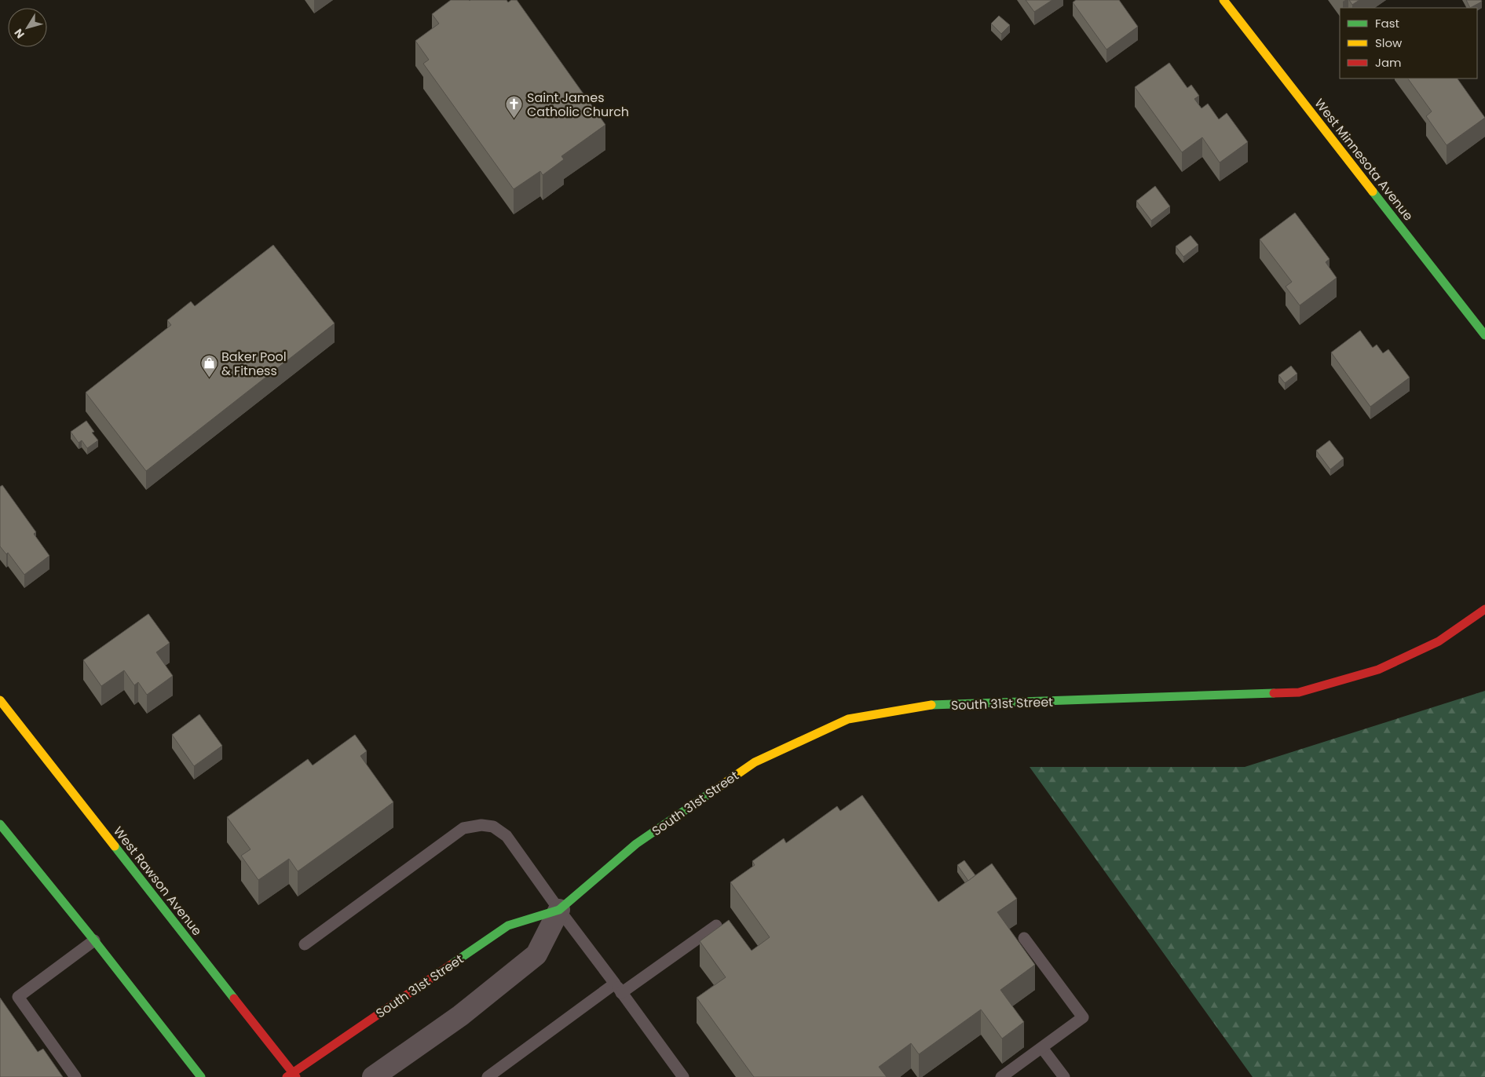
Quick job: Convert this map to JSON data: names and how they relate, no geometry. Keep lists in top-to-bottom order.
{
  "streets": {
    "street": ["West Minnesota Avenue", "South 31st Street", "West Rawson Avenue"]
  },
  "crossings": [
    ["South 31st Street", "West Rawson Avenue"]
  ],
  "places": {
    "church": ["Saint James Catholic Church"],
    "shop": ["Baker Pool & Fitness"]
  },
  "legend": ["Fast", "Slow", "Jam"],
  "north": "bottom left"
}
